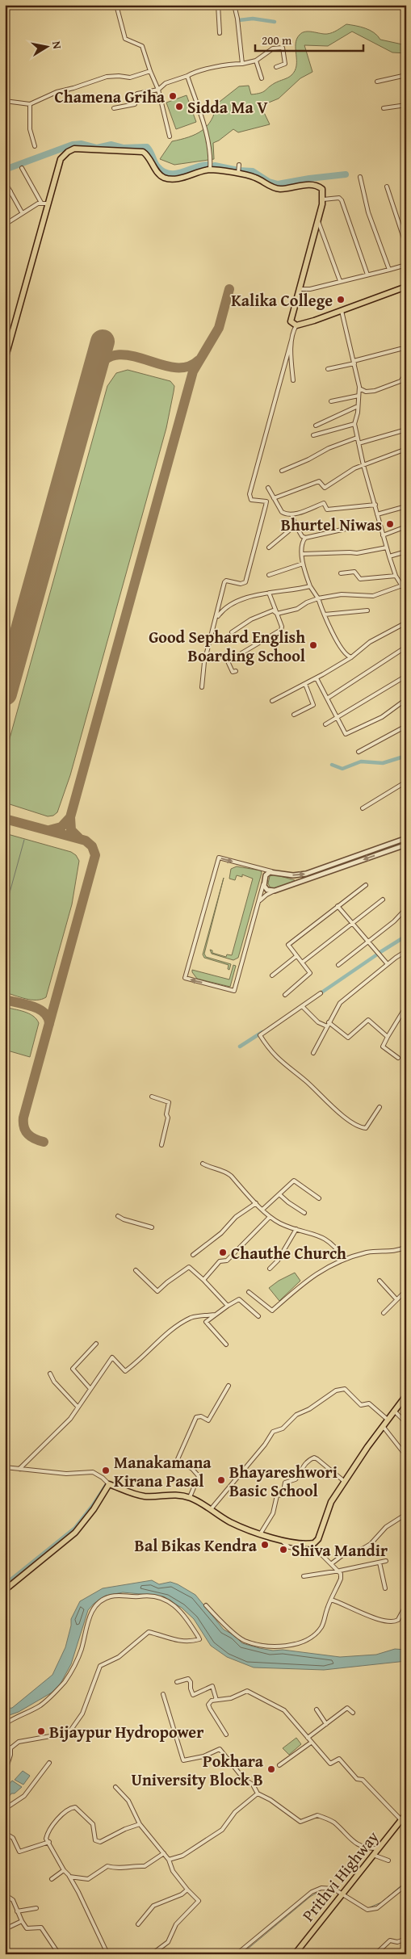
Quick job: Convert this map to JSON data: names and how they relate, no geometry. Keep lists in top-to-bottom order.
{
  "streets": {
    "main road": ["Prithvi Highway"]
  },
  "places": [
    "Chamena Griha",
    "Sidda Ma V",
    "Kalika College",
    "Bhurtel Niwas",
    "Good Sephard English Boarding School",
    "Chauthe Church",
    "Manakamana Kirana Pasal",
    "Bhayareshwori Basic School",
    "Bal Bikas Kendra",
    "Shiva Mandir",
    "Bijaypur Hydropower",
    "Pokhara University Block B"
  ],
  "scale_bar": "200 m",
  "north": "right"
}
